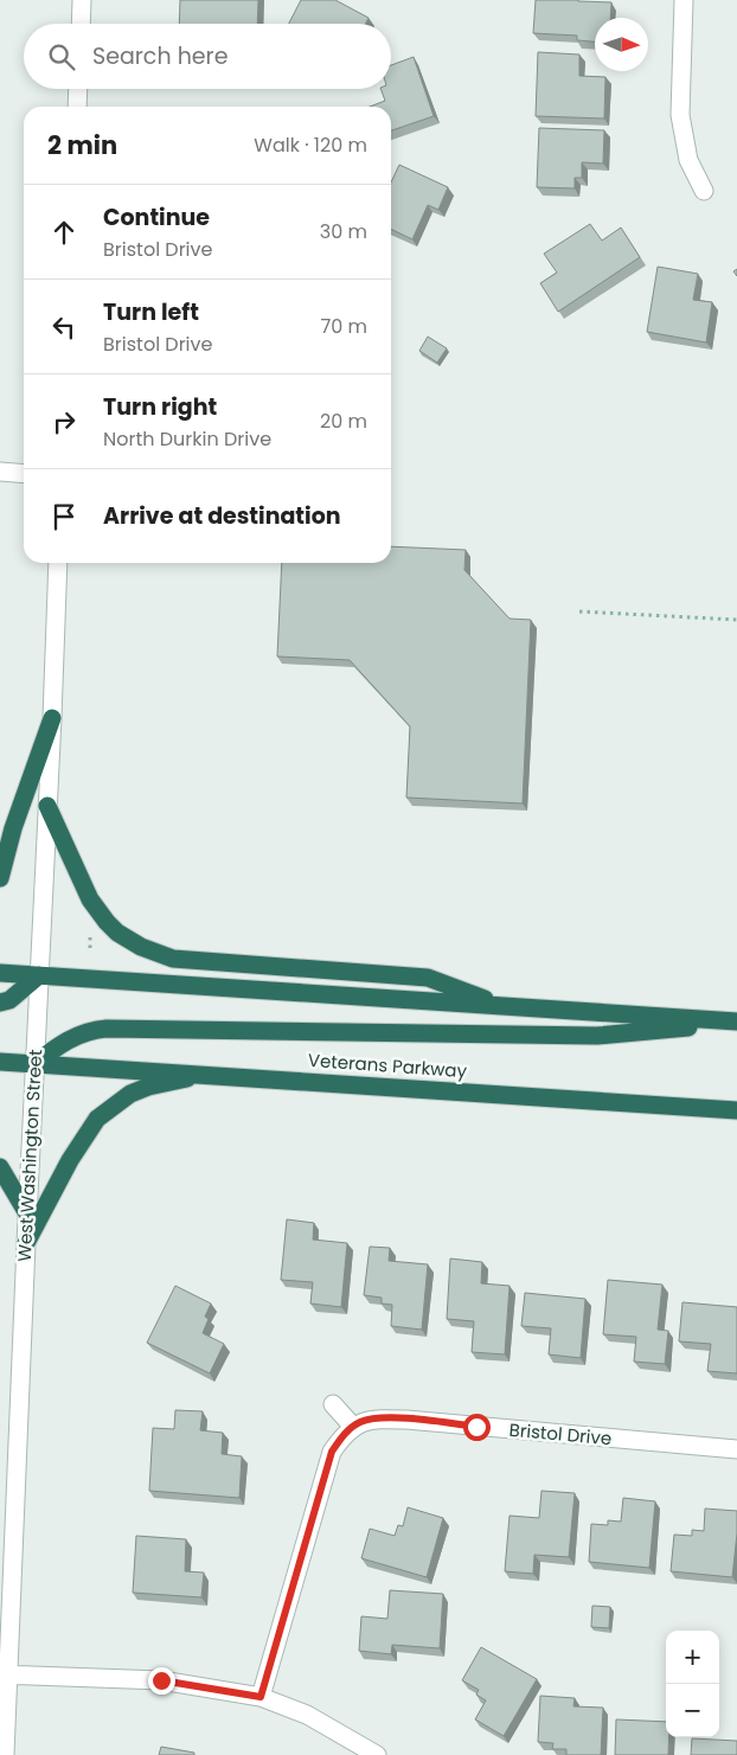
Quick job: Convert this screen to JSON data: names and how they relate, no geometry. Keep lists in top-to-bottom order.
{
  "streets": {
    "highway": ["Veterans Parkway"],
    "street": ["West Washington Street", "Bristol Drive"]
  },
  "crossings": [
    ["Veterans Parkway", "West Washington Street"]
  ],
  "north": "right",
  "page": {
    "search": "Search here",
    "heading": ["2 min", "Walk · 120 m"],
    "list": [
      ["Continue", "Bristol Drive", "30 m"],
      ["Turn left", "Bristol Drive", "70 m"],
      ["Turn right", "North Durkin Drive", "20 m"],
      "Arrive at destination"
    ],
    "map_buttons": ["+", "−"]
  }
}
